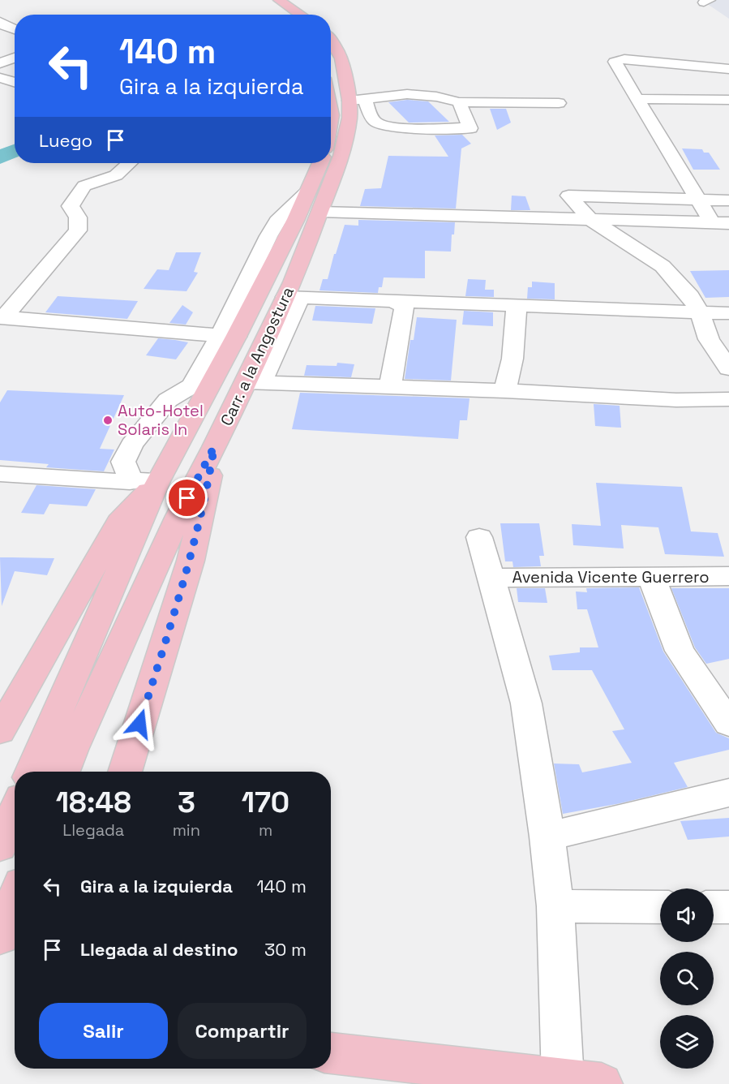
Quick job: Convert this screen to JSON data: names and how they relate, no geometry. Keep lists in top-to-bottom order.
{
  "streets": {
    "main road": ["Carr. a la Angostura"],
    "street": ["Avenida Vicente Guerrero"]
  },
  "places": ["Auto-Hotel Solaris In"],
  "page": {
    "turn": ["140 m", "Gira a la izquierda"],
    "then": "Luego",
    "eta": [
      "18:48",
      "Llegada",
      "3",
      "min",
      "170",
      "m"
    ],
    "list": [
      {
        "name": "Gira a la izquierda",
        "value": "140 m"
      },
      {
        "name": "Llegada al destino",
        "value": "30 m"
      }
    ],
    "buttons": ["Salir", "Compartir"]
  }
}
